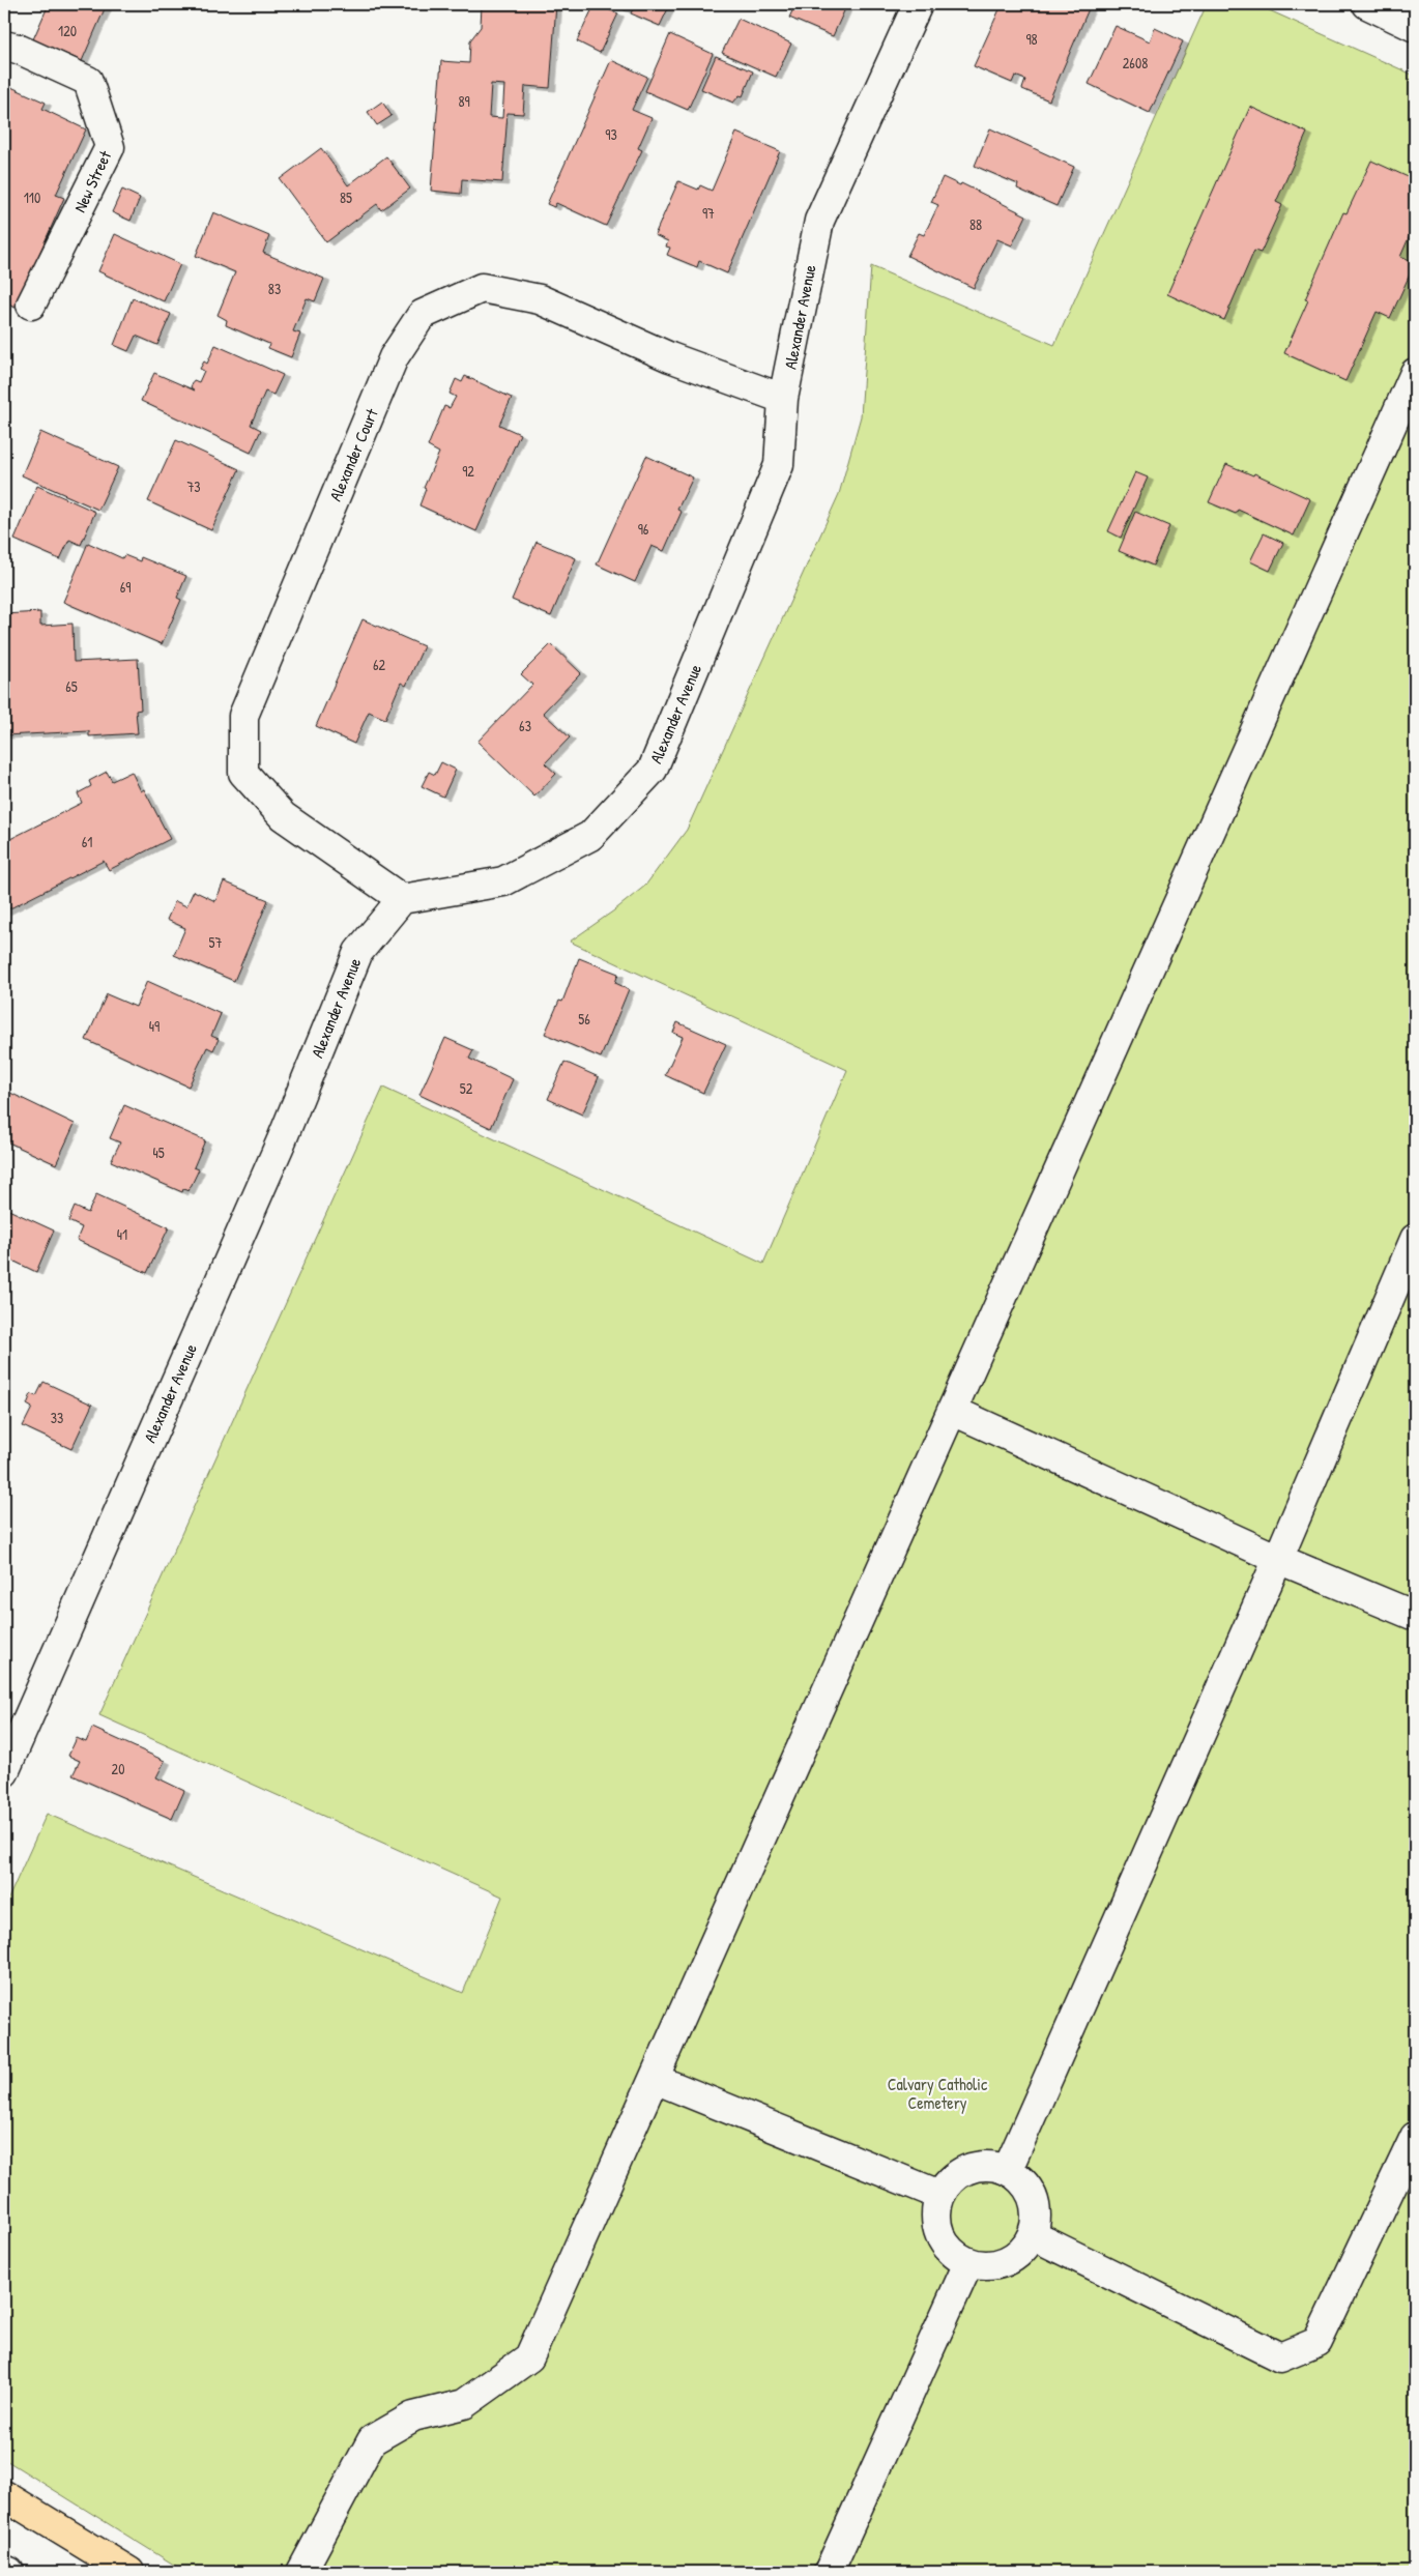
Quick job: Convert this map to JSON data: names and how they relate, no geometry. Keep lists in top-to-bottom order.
{
  "streets": {
    "street": ["New Street", "Alexander Avenue", "Alexander Court"]
  },
  "crossings": [
    ["Alexander Avenue", "Alexander Court"]
  ],
  "parks": ["Calvary Catholic Cemetery"],
  "house_numbers": [
    "120",
    "98",
    "2608",
    "89",
    "93",
    "110",
    "85",
    "97",
    "88",
    "83",
    "92",
    "73",
    "96",
    "69",
    "62",
    "65",
    "63",
    "61",
    "57",
    "56",
    "49",
    "52",
    "45",
    "41",
    "33",
    "20"
  ]
}
